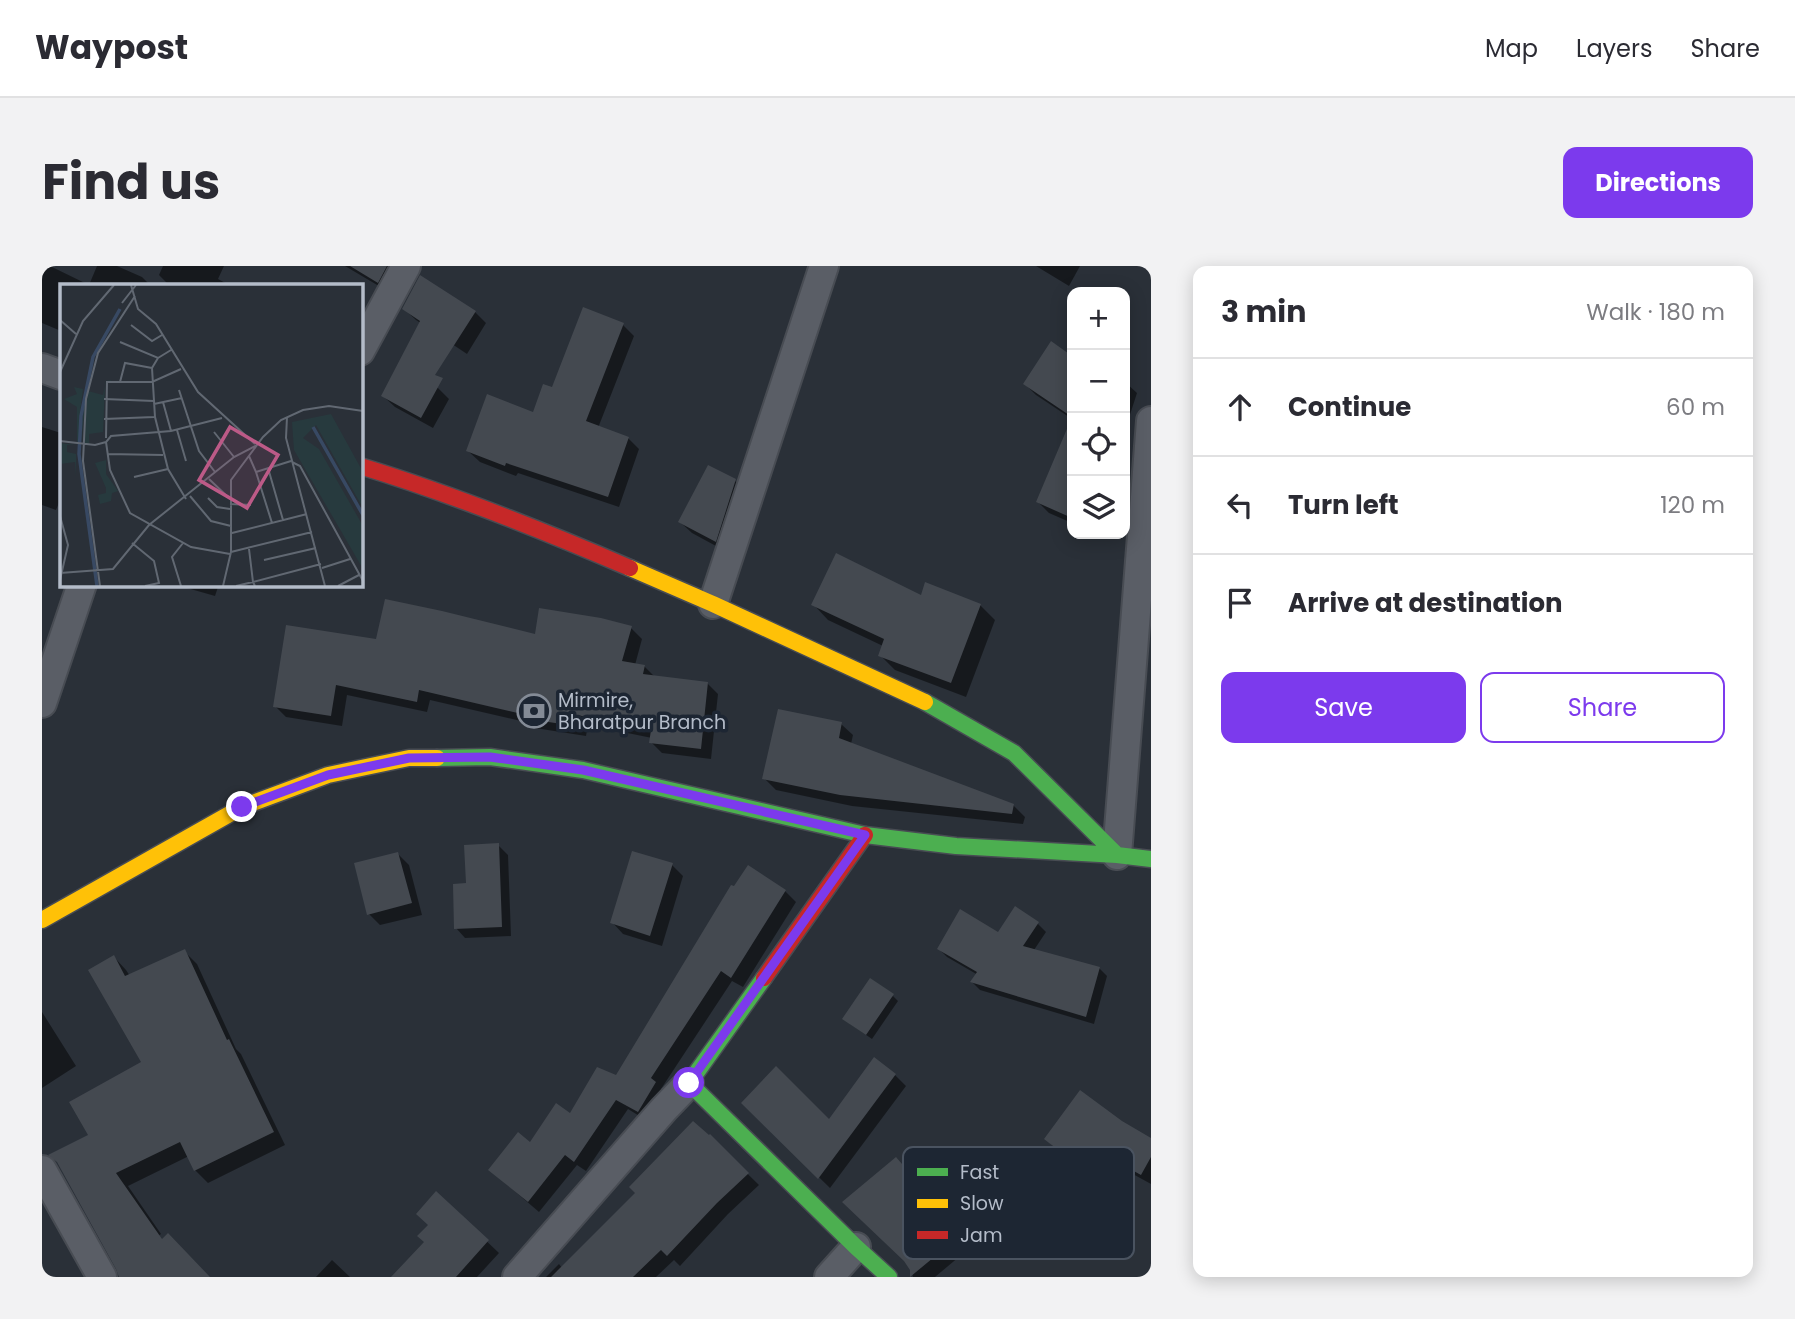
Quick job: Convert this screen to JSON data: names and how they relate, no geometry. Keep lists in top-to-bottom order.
{
  "places": {
    "bank": ["Mirmire, Bharatpur Branch"]
  },
  "legend": ["Fast", "Slow", "Jam"],
  "page": {
    "header": "Waypost",
    "nav": ["Map", "Layers", "Share"],
    "title": "Find us",
    "buttons": [
      "Directions",
      ["Save", "Share"]
    ],
    "heading": ["3 min", "Walk · 180 m"],
    "map_buttons": ["+", "−"],
    "list": [
      ["Continue", "60 m"],
      ["Turn left", "120 m"],
      "Arrive at destination"
    ]
  }
}
